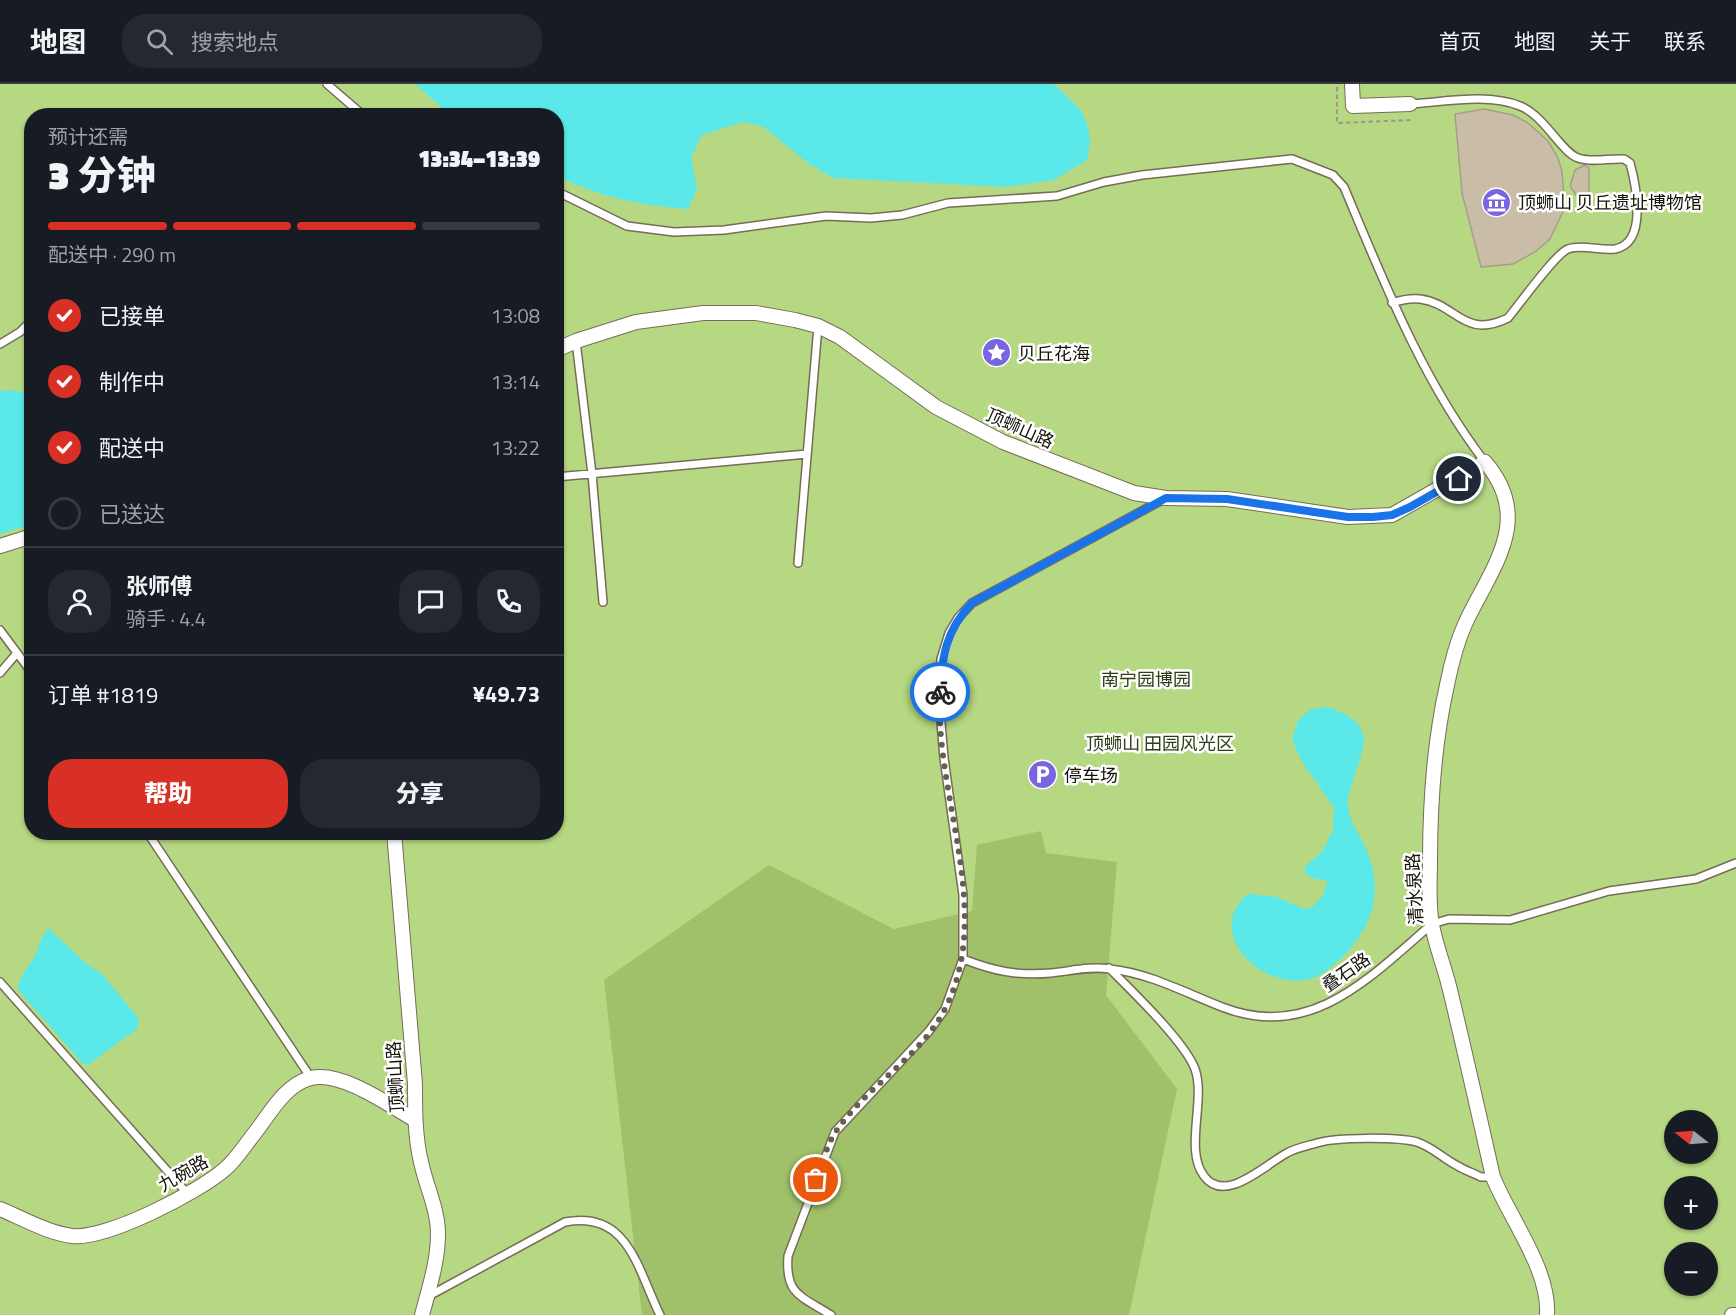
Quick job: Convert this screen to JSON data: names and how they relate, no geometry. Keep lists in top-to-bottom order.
{
  "streets": {
    "street": ["顶蛳山路", "清水泉路", "九碗路"],
    "lane": ["叠石路"]
  },
  "crossings": [
    ["顶蛳山路", "清水泉路"],
    ["清水泉路", "叠石路"]
  ],
  "parks": ["南宁园博园", "顶蛳山 田园风光区"],
  "places": {
    "museum": ["顶蛳山 贝丘遗址博物馆"],
    "place": ["贝丘花海"],
    "parking": ["停车场"]
  },
  "north": "left",
  "page": {
    "header": "地图",
    "search": "搜索地点",
    "nav": [
      "首页",
      "地图",
      "关于",
      "联系"
    ],
    "heading": ["3 分钟", "预计还需", "13:34–13:39"],
    "panel": [
      "张师傅",
      "骑手 · 4.4",
      "订单 #1819",
      "¥49.73"
    ],
    "bar": "配送中 · 290 m",
    "list": [
      ["已接单", "13:08"],
      ["制作中", "13:14"],
      ["配送中", "13:22"],
      "已送达"
    ],
    "buttons": ["帮助", "分享"],
    "map_buttons": ["+", "−"]
  }
}
